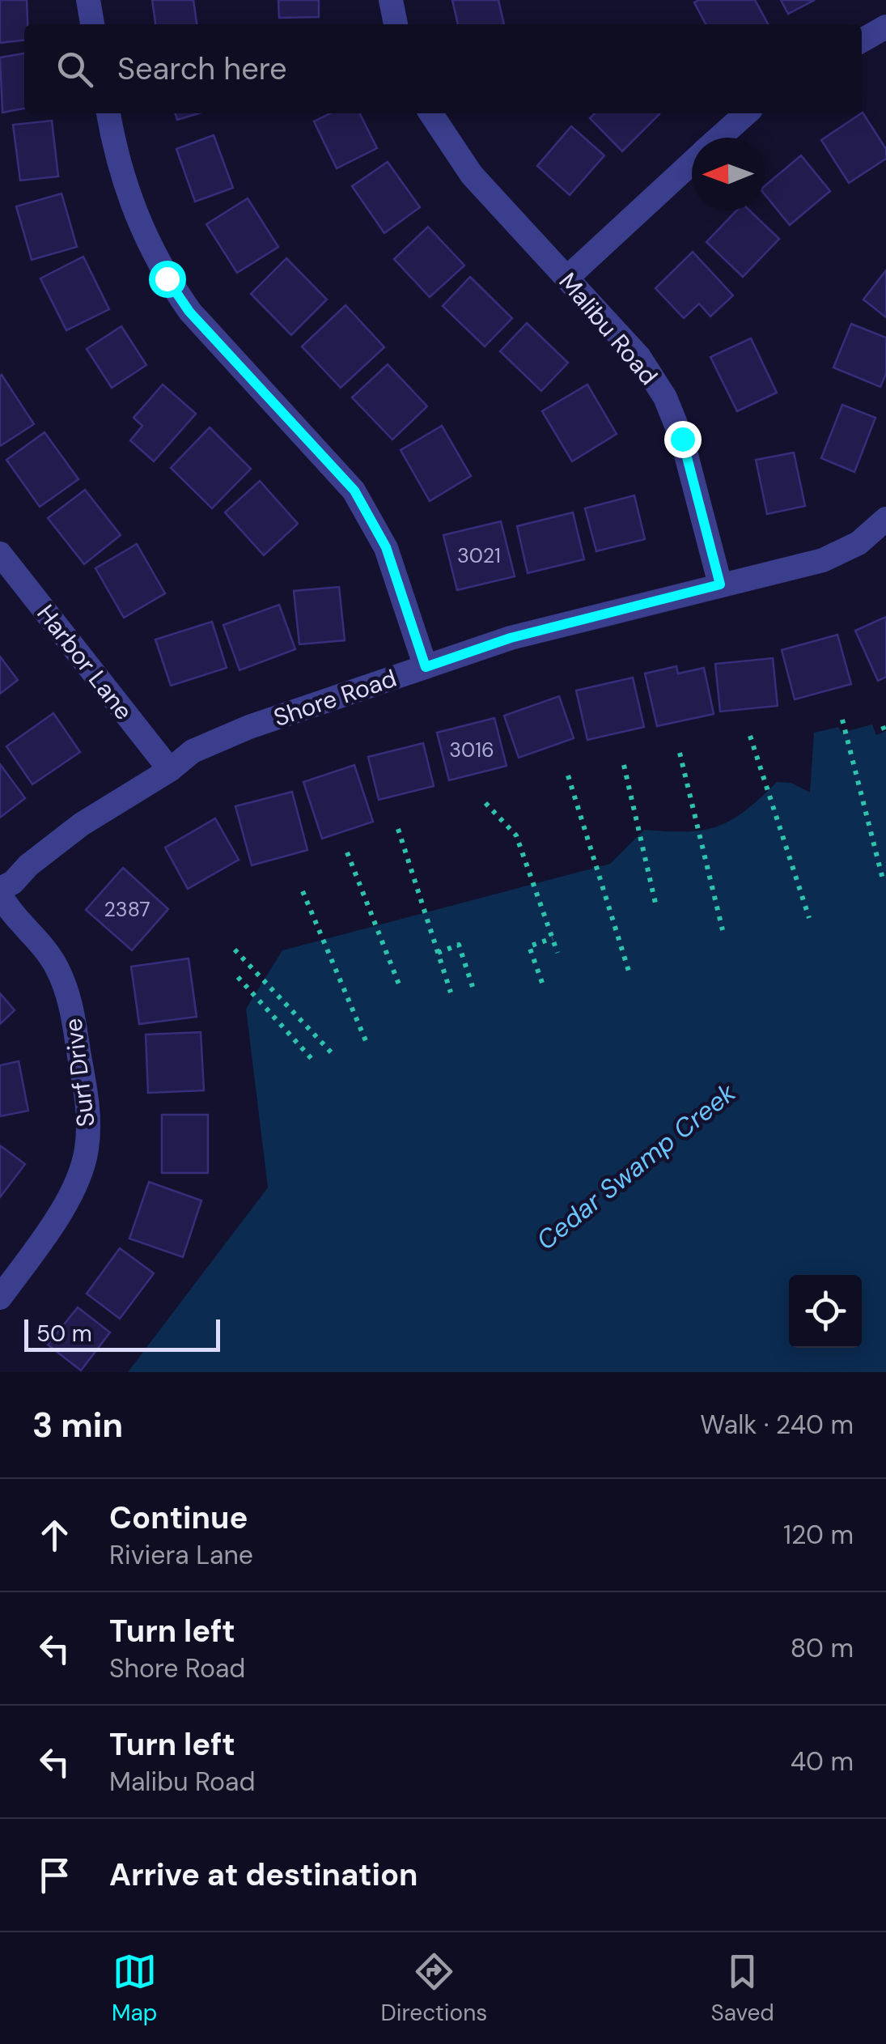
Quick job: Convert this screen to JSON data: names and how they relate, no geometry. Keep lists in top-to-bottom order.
{
  "streets": {
    "street": [
      "Malibu Road",
      "Harbor Lane",
      "Shore Road",
      "Surf Drive"
    ]
  },
  "crossings": [
    ["Malibu Road", "Shore Road"],
    ["Harbor Lane", "Shore Road"],
    ["Shore Road", "Surf Drive"]
  ],
  "water": ["Cedar Swamp Creek"],
  "house_numbers": ["3021", "3016", "2387"],
  "scale_bar": "50 m",
  "north": "left",
  "page": {
    "search": "Search here",
    "scale": "50 m",
    "heading": ["3 min", "Walk · 240 m"],
    "list": [
      ["Continue", "Riviera Lane", "120 m"],
      ["Turn left", "Shore Road", "80 m"],
      ["Turn left", "Malibu Road", "40 m"],
      "Arrive at destination"
    ],
    "nav": ["Map", "Directions", "Saved"]
  }
}
